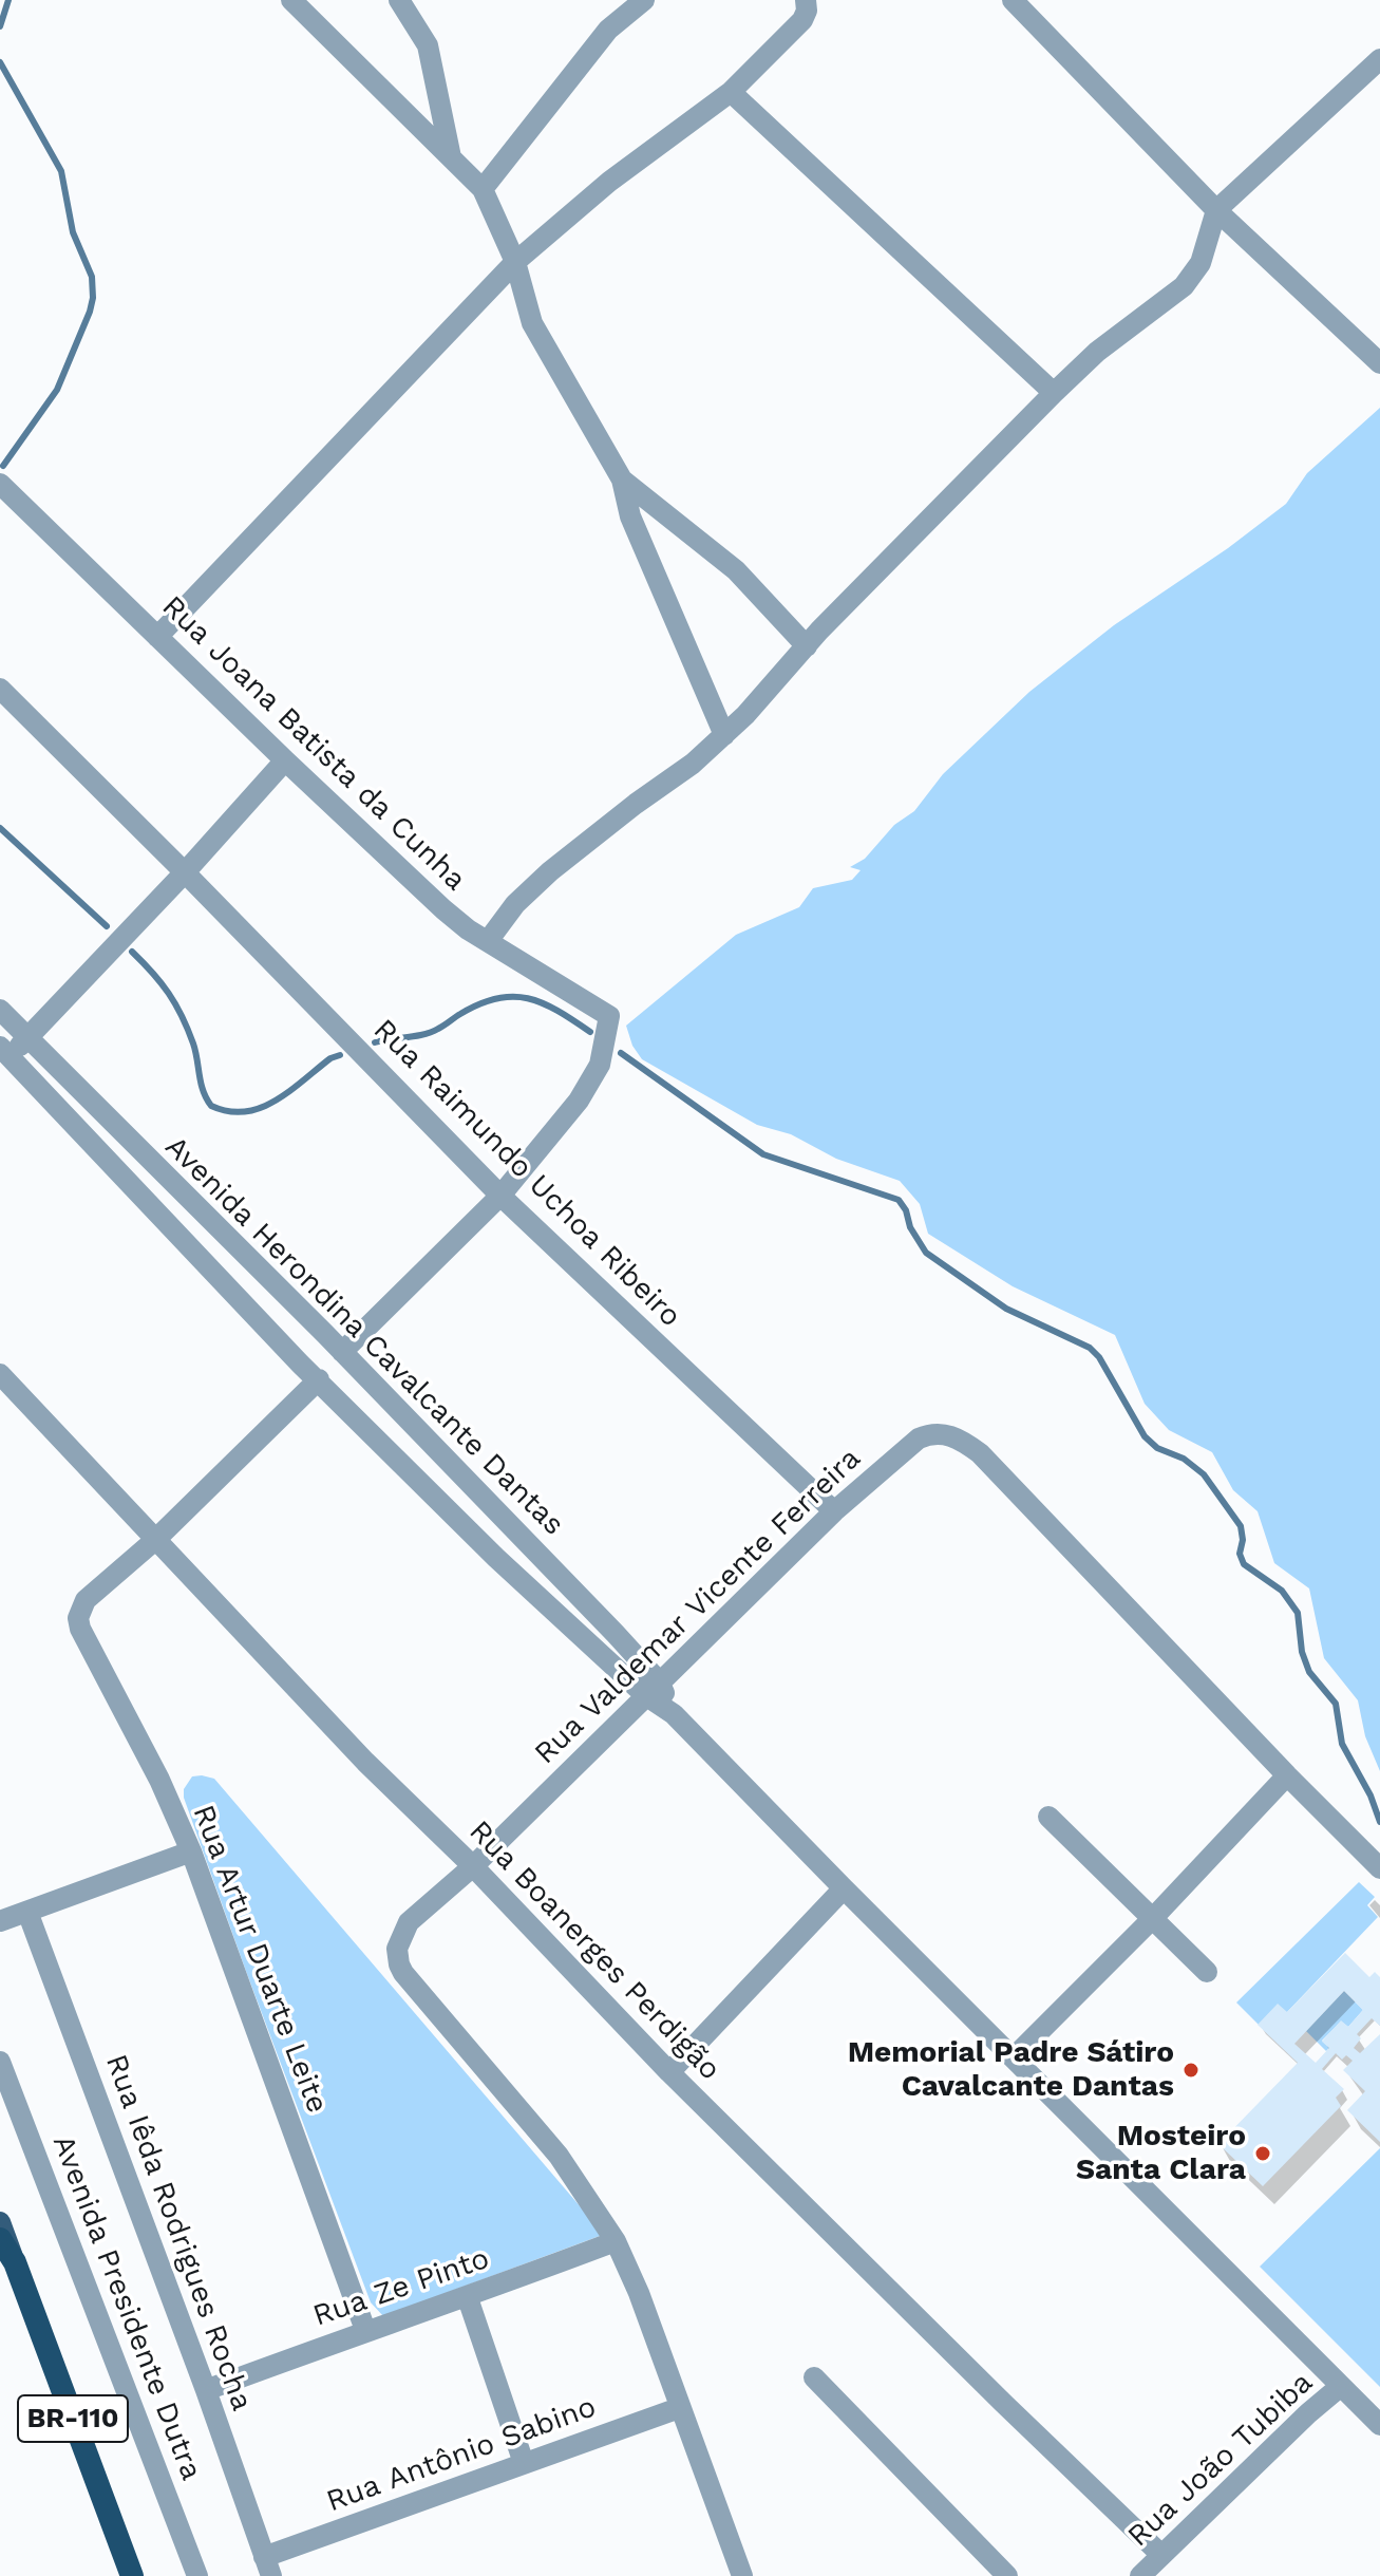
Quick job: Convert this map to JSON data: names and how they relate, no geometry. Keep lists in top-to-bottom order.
{
  "streets": {
    "highway": ["BR-110"],
    "street": [
      "Rua Joana Batista da Cunha",
      "Rua Raimundo Uchoa Ribeiro",
      "Avenida Herondina Cavalcante Dantas",
      "Rua Valdemar Vicente Ferreira",
      "Rua Boanerges Perdigão",
      "Rua Artur Duarte Leite",
      "Rua Iêda Rodrigues Rocha",
      "Rua Ze Pinto",
      "Avenida Presidente Dutra",
      "Rua Antônio Sabino",
      "Rua João Tubiba"
    ]
  },
  "crossings": [
    ["Rua Joana Batista da Cunha", "Rua Raimundo Uchoa Ribeiro"],
    ["Rua Raimundo Uchoa Ribeiro", "Rua Valdemar Vicente Ferreira"],
    ["Avenida Herondina Cavalcante Dantas", "Rua Valdemar Vicente Ferreira"],
    ["Avenida Herondina Cavalcante Dantas", "Rua João Tubiba"],
    ["Rua Valdemar Vicente Ferreira", "Rua Boanerges Perdigão"],
    ["Rua Valdemar Vicente Ferreira", "Rua Ze Pinto"],
    ["Rua Boanerges Perdigão", "Rua Artur Duarte Leite"],
    ["Rua Boanerges Perdigão", "Rua João Tubiba"],
    ["Rua Artur Duarte Leite", "Rua Ze Pinto"],
    ["Rua Iêda Rodrigues Rocha", "Rua Ze Pinto"],
    ["Rua Iêda Rodrigues Rocha", "Rua Antônio Sabino"]
  ],
  "places": ["Memorial Padre Sátiro Cavalcante Dantas", "Mosteiro Santa Clara"]
}
